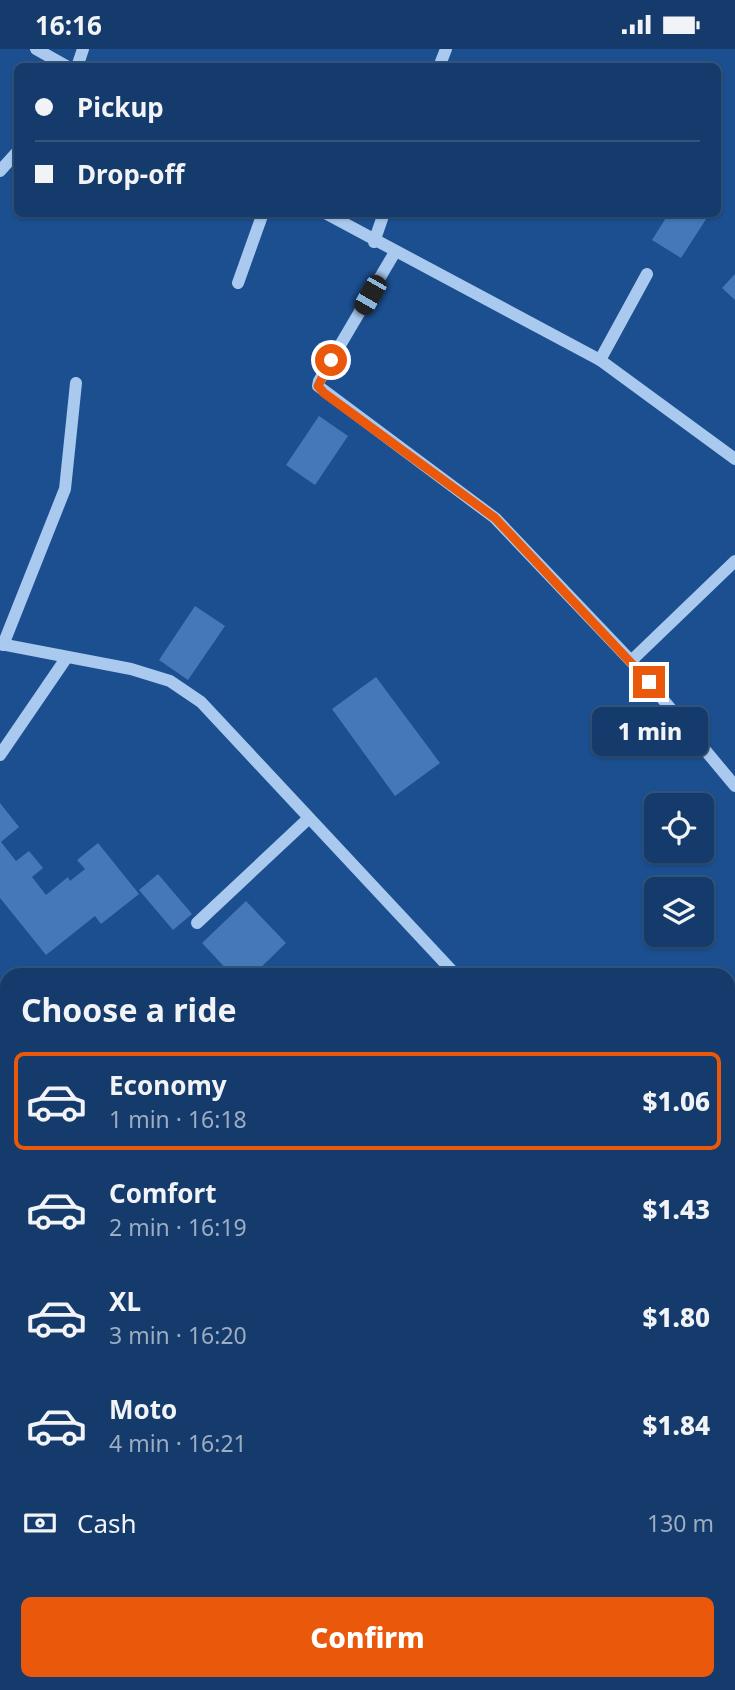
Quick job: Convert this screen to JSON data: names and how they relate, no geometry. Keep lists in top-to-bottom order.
{
  "page": {
    "status": "16:16",
    "banner": ["Pickup", "Drop-off"],
    "bubble": "1 min",
    "heading": "Choose a ride",
    "list": [
      {
        "name": "Economy",
        "note": "1 min · 16:18",
        "value": "$1.06"
      },
      {
        "name": "Comfort",
        "note": "2 min · 16:19",
        "value": "$1.43"
      },
      {
        "name": "XL",
        "note": "3 min · 16:20",
        "value": "$1.80"
      },
      {
        "name": "Moto",
        "note": "4 min · 16:21",
        "value": "$1.84"
      }
    ],
    "pay": ["Cash", "130 m"],
    "buttons": "Confirm"
  }
}
